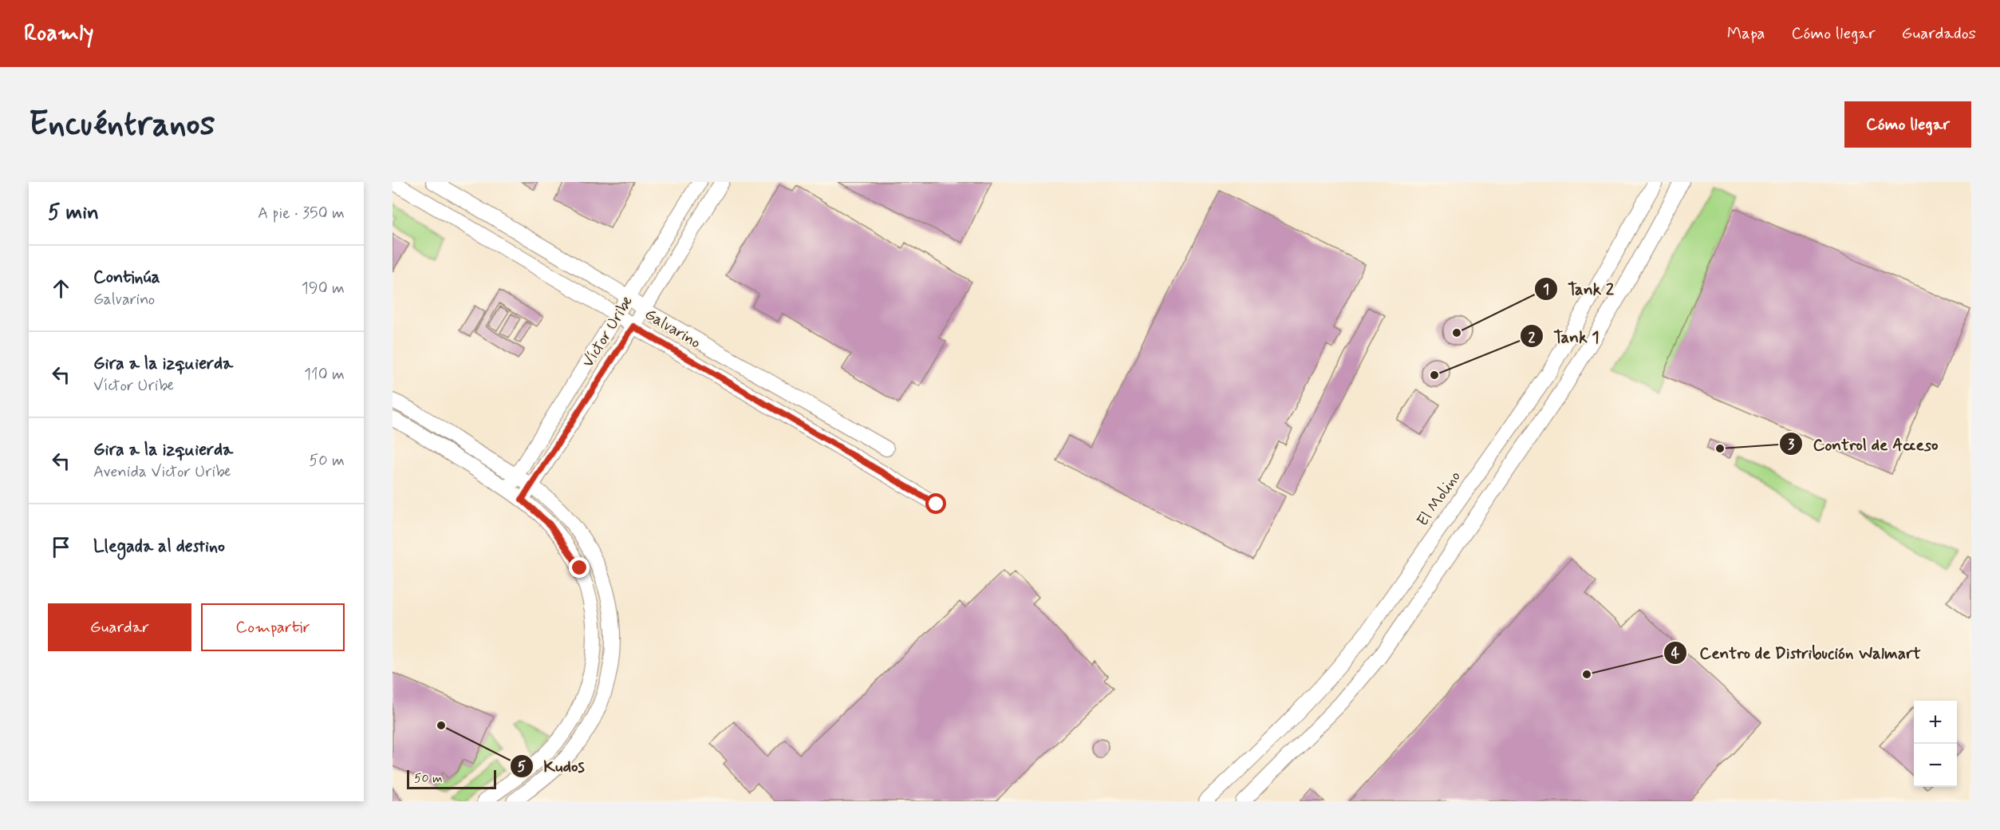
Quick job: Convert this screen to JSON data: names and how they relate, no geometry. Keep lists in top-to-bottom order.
{
  "streets": {
    "street": ["Galvarino", "Víctor Uribe", "El Molino"]
  },
  "crossings": [
    ["Galvarino", "Víctor Uribe"]
  ],
  "places": [
    "Tank 2",
    "Tank 1",
    "Control de Acceso",
    "Centro de Distribución Walmart",
    "Kudos"
  ],
  "scale_bar": "50 m",
  "page": {
    "header": "Roamly",
    "nav": ["Mapa", "Cómo llegar", "Guardados"],
    "buttons": [
      "Cómo llegar",
      ["Guardar", "Compartir"]
    ],
    "title": "Encuéntranos",
    "heading": ["5 min", "A pie · 350 m"],
    "list": [
      ["Continúa", "Galvarino", "190 m"],
      ["Gira a la izquierda", "Víctor Uribe", "110 m"],
      ["Gira a la izquierda", "Avenida Victor Uribe", "50 m"],
      "Llegada al destino"
    ],
    "map_buttons": ["+", "−"],
    "scale": "50 m"
  }
}
